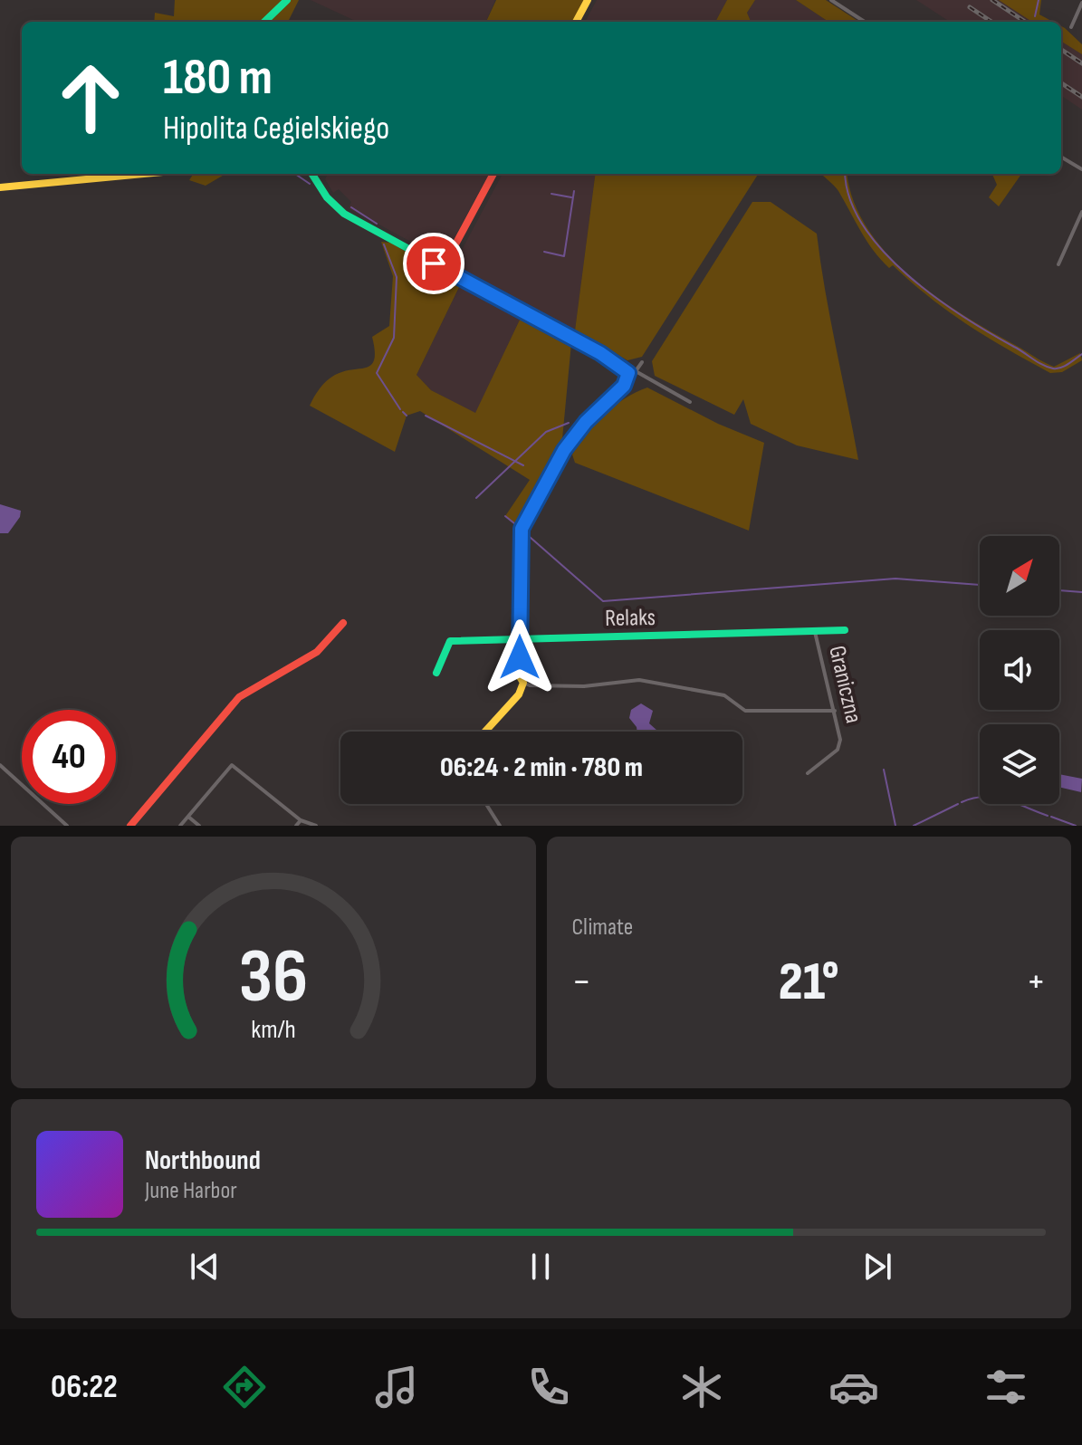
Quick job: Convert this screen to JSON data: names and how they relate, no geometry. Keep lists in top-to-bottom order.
{
  "streets": {
    "street": ["Relaks", "Graniczna"]
  },
  "crossings": [
    ["Relaks", "Graniczna"]
  ],
  "north": "top right",
  "page": {
    "turn": ["180 m", "Hipolita Cegielskiego"],
    "limit": "40",
    "trip": "06:24 · 2 min · 780 m",
    "tile": "Climate",
    "heat": ["−", "21°", "+"],
    "song": ["Northbound", "June Harbor"],
    "tabs": "06:22",
    "gauge": ["36", "km/h"]
  }
}
